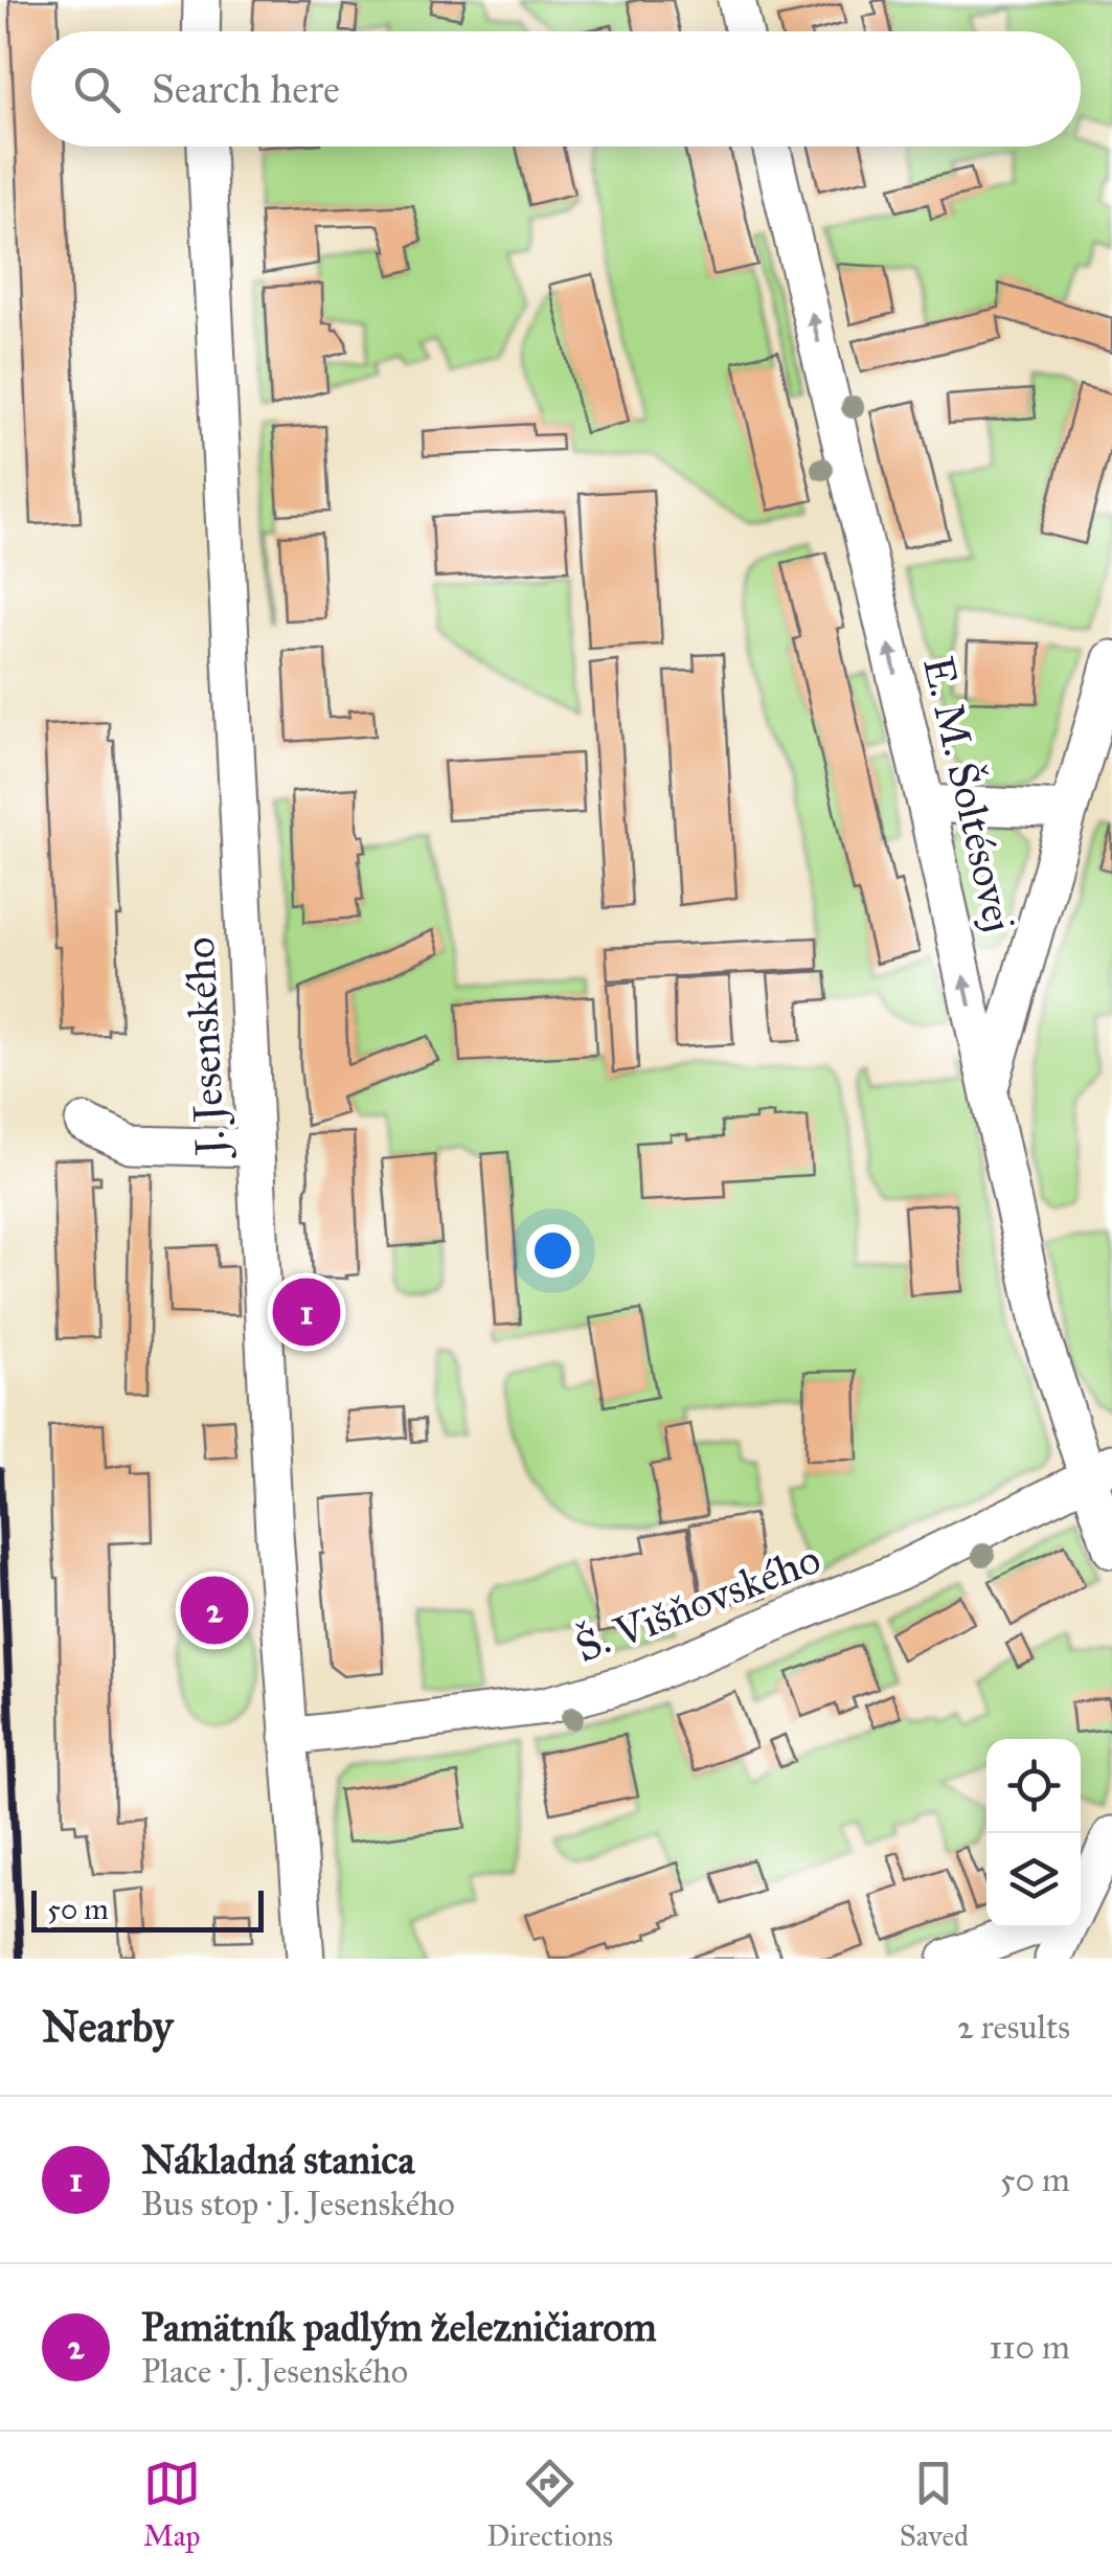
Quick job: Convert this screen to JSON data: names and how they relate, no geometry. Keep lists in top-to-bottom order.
{
  "streets": {
    "street": ["E. M. Šoltésovej", "J. Jesenského", "Š. Višňovského"]
  },
  "crossings": [
    ["E. M. Šoltésovej", "Š. Višňovského"],
    ["J. Jesenského", "Š. Višňovského"]
  ],
  "one_way": ["E. M. Šoltésovej"],
  "scale_bar": "50 m",
  "page": {
    "search": "Search here",
    "pins": ["1", "2"],
    "scale": "50 m",
    "heading": ["Nearby", "2 results"],
    "list": [
      {
        "mark": "1",
        "name": "Nákladná stanica",
        "note": "Bus stop · J. Jesenského",
        "value": "50 m"
      },
      {
        "mark": "2",
        "name": "Pamätník padlým železničiarom",
        "note": "Place · J. Jesenského",
        "value": "110 m"
      }
    ],
    "nav": ["Map", "Directions", "Saved"]
  }
}
